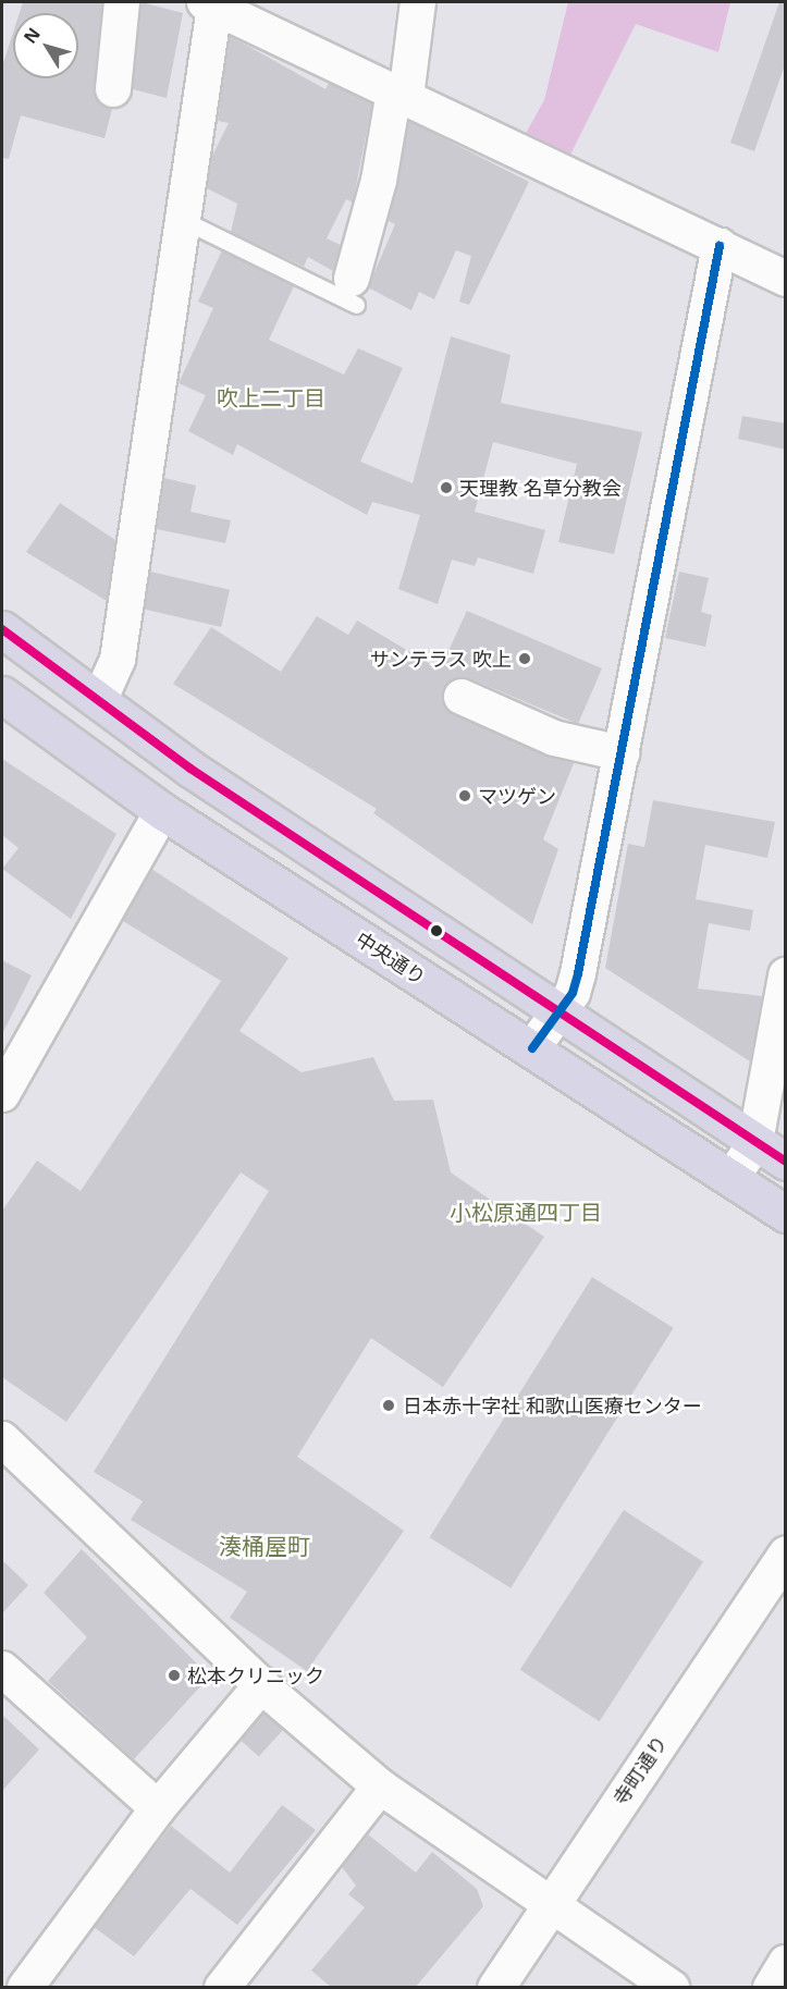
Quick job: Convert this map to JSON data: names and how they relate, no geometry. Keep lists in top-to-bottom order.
{
  "streets": {
    "highway": ["中央通り"],
    "street": ["寺町通り"]
  },
  "districts": ["吹上二丁目", "小松原通四丁目", "湊桶屋町"],
  "places": [
    "天理教 名草分教会",
    "サンテラス 吹上",
    "マツゲン",
    "日本赤十字社 和歌山医療センター",
    "松本クリニック"
  ],
  "north": "top left"
}
